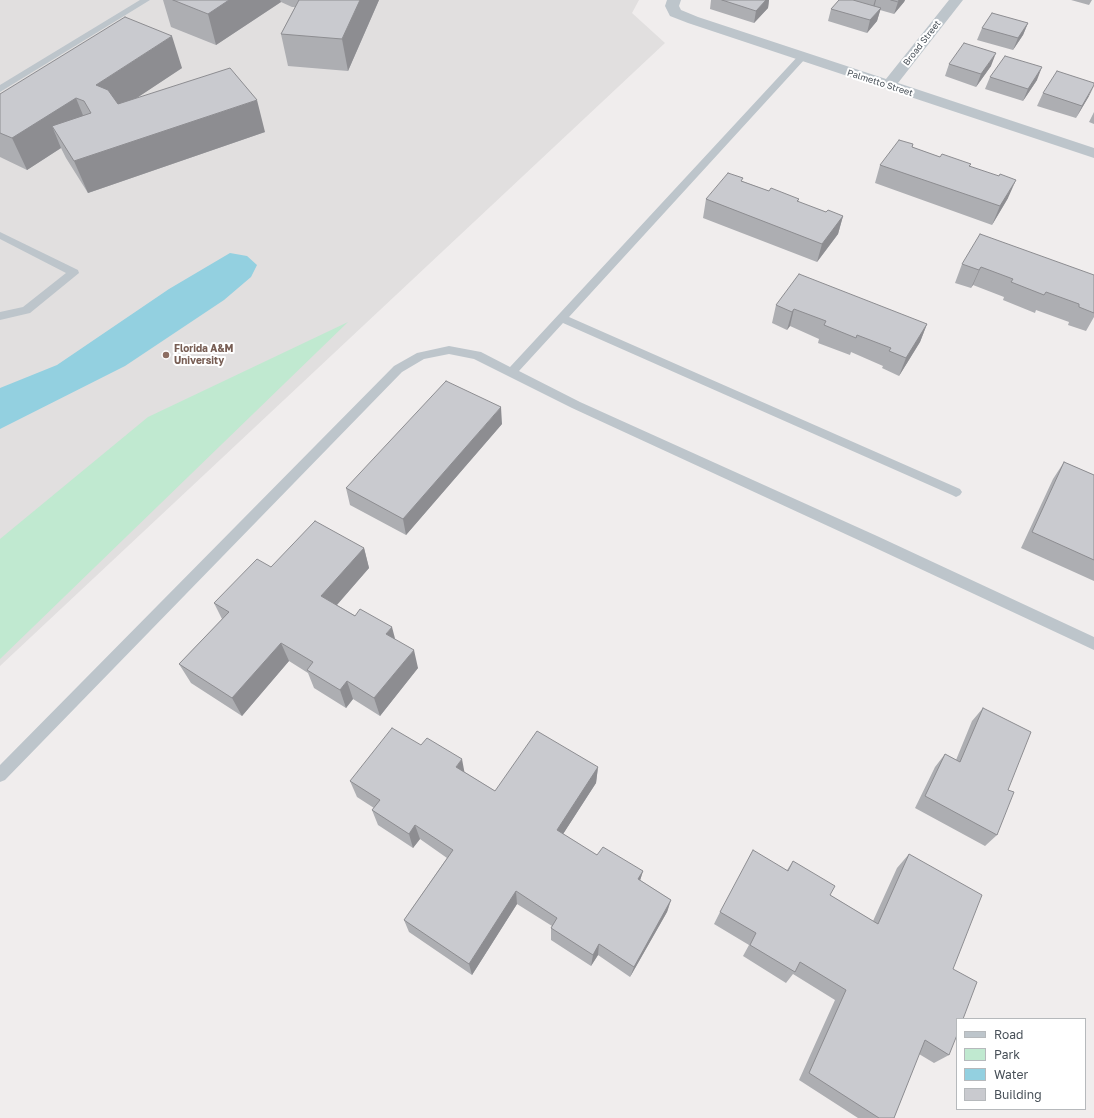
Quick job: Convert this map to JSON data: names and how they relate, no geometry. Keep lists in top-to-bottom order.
{
  "streets": {
    "street": ["Broad Street", "Palmetto Street"]
  },
  "crossings": [
    ["Broad Street", "Palmetto Street"]
  ],
  "places": ["Florida A&M University"],
  "legend": [
    "Road",
    "Park",
    "Water",
    "Building"
  ]
}
